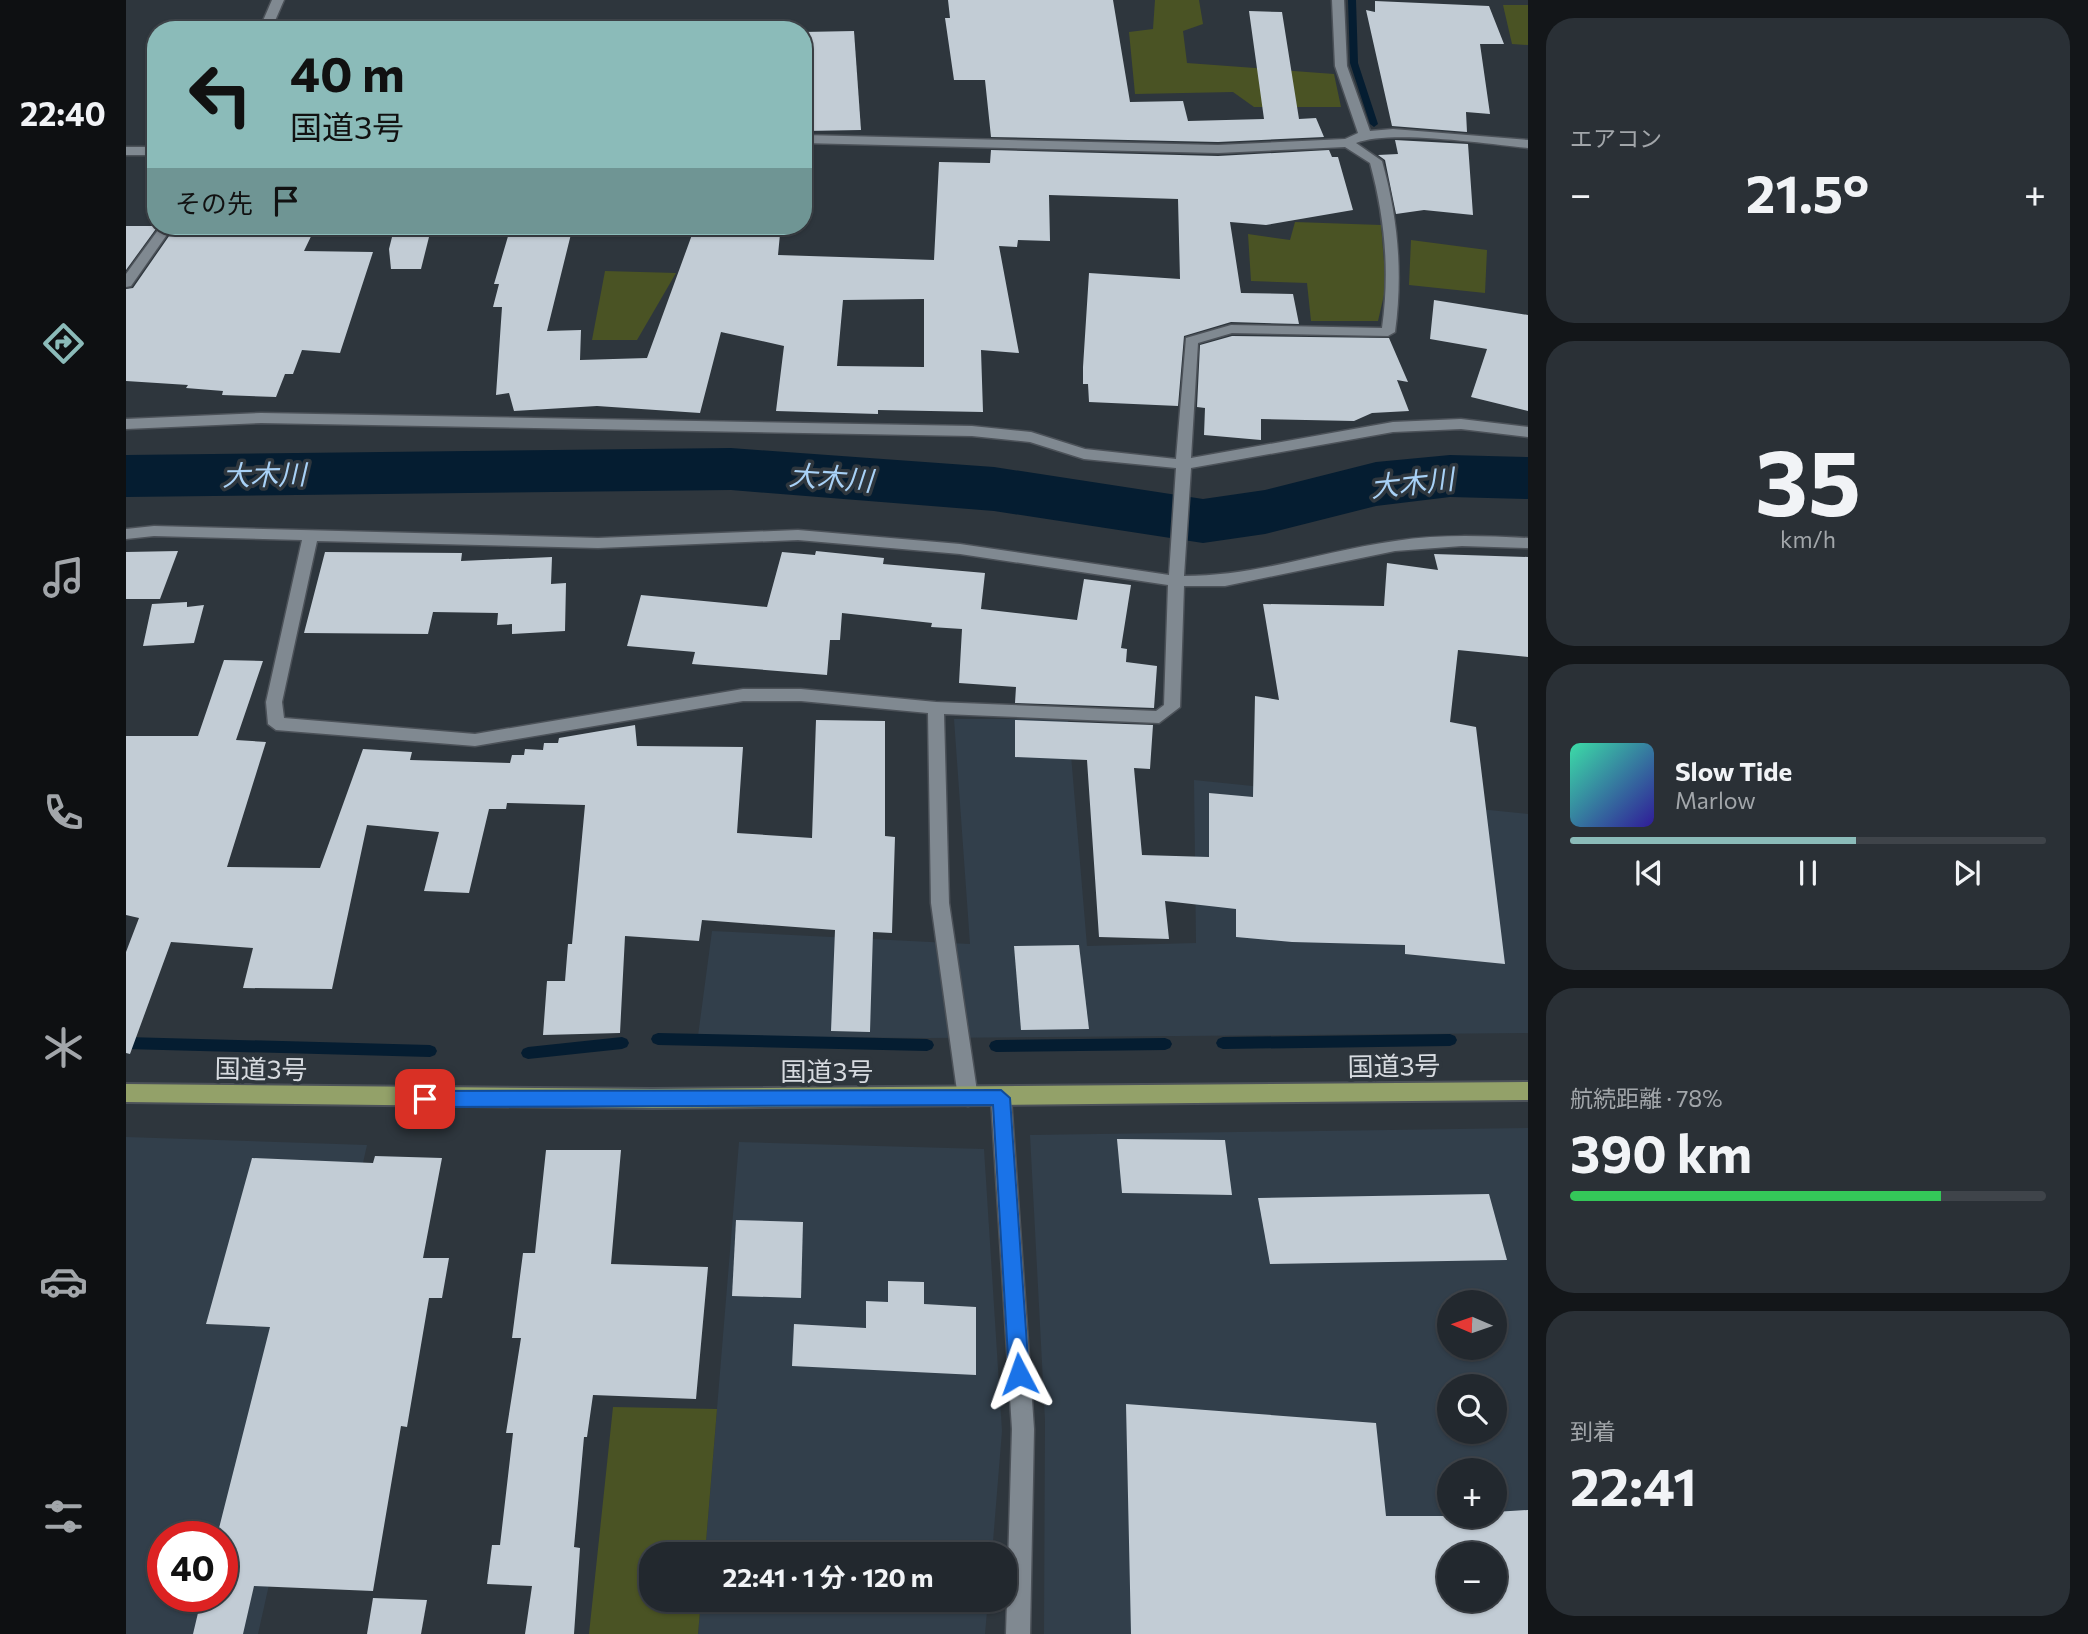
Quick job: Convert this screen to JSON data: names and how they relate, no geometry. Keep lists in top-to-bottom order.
{
  "streets": {
    "highway": ["国道3号"]
  },
  "water": ["大木川"],
  "north": "left",
  "page": {
    "tabs": "22:40",
    "tile": [
      "エアコン",
      ["35", "km/h"],
      ["航続距離 · 78%", "390 km"],
      ["到着", "22:41"]
    ],
    "turn": ["40 m", "国道3号"],
    "heat": ["−", "21.5°", "+"],
    "then": "その先",
    "song": ["Slow Tide", "Marlow"],
    "map_buttons": ["+", "−"],
    "limit": "40",
    "trip": "22:41 · 1 分 · 120 m"
  }
}
